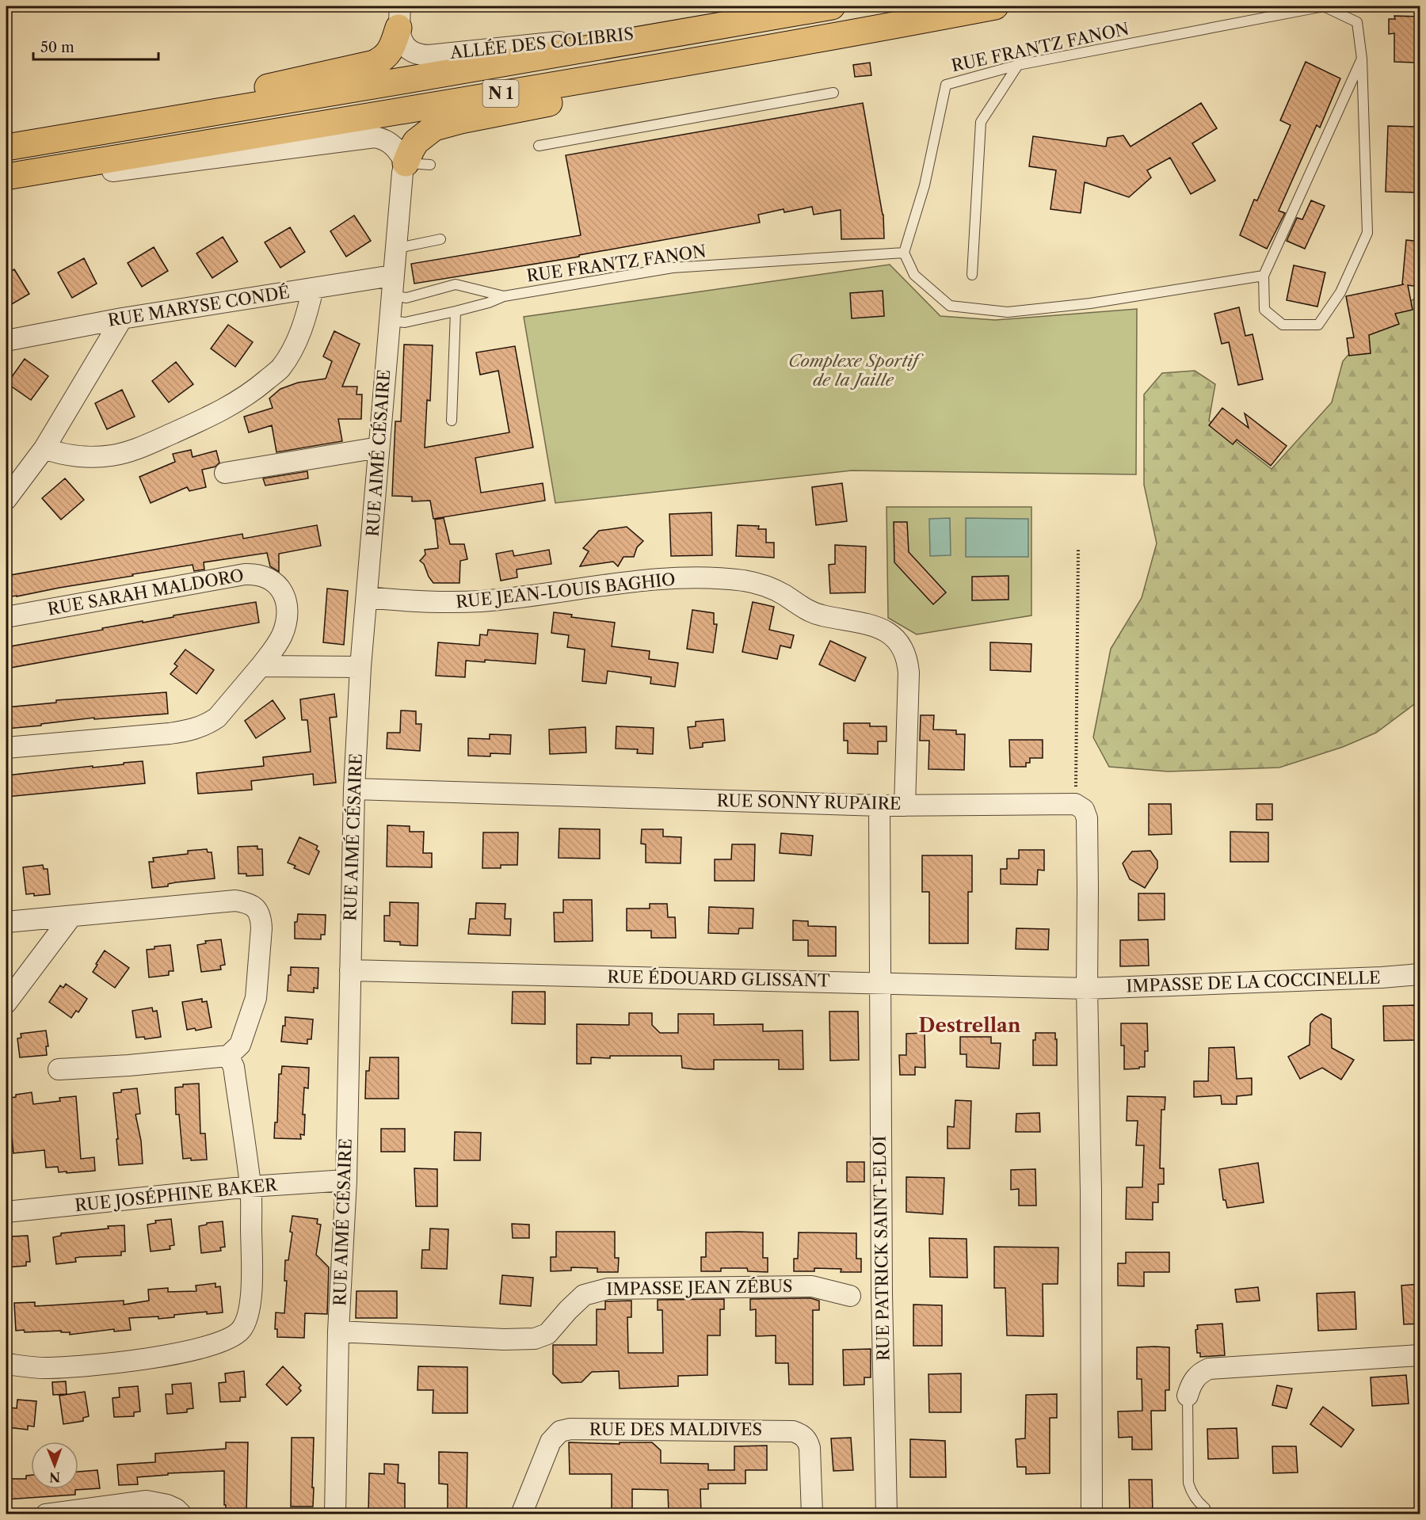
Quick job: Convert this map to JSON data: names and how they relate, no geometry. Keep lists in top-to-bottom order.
{
  "streets": {
    "highway": ["N 1"],
    "street": [
      "ALLÉE DES COLIBRIS",
      "RUE MARYSE CONDÉ",
      "RUE AIMÉ CÉSAIRE",
      "RUE JEAN-LOUIS BAGHIO",
      "RUE SARAH MALDORO",
      "RUE SONNY RUPAIRE",
      "RUE ÉDOUARD GLISSANT",
      "IMPASSE DE LA COCCINELLE",
      "RUE JOSÉPHINE BAKER",
      "RUE PATRICK SAINT-ELOI",
      "IMPASSE JEAN ZÉBUS",
      "RUE DES MALDIVES"
    ],
    "lane": ["RUE FRANTZ FANON"]
  },
  "crossings": [
    ["ALLÉE DES COLIBRIS", "N 1"],
    ["RUE FRANTZ FANON", "RUE AIMÉ CÉSAIRE"],
    ["RUE MARYSE CONDÉ", "RUE AIMÉ CÉSAIRE"],
    ["RUE AIMÉ CÉSAIRE", "RUE JEAN-LOUIS BAGHIO"],
    ["RUE AIMÉ CÉSAIRE", "RUE SONNY RUPAIRE"],
    ["RUE AIMÉ CÉSAIRE", "RUE ÉDOUARD GLISSANT"],
    ["RUE AIMÉ CÉSAIRE", "RUE JOSÉPHINE BAKER"],
    ["RUE AIMÉ CÉSAIRE", "IMPASSE JEAN ZÉBUS"],
    ["RUE JEAN-LOUIS BAGHIO", "RUE SONNY RUPAIRE"],
    ["RUE SONNY RUPAIRE", "RUE PATRICK SAINT-ELOI"],
    ["RUE ÉDOUARD GLISSANT", "IMPASSE DE LA COCCINELLE"],
    ["RUE ÉDOUARD GLISSANT", "RUE PATRICK SAINT-ELOI"]
  ],
  "districts": ["Destrellan"],
  "parks": ["Complexe Sportif de la Jaille"],
  "scale_bar": "50 m",
  "north": "bottom"
}
